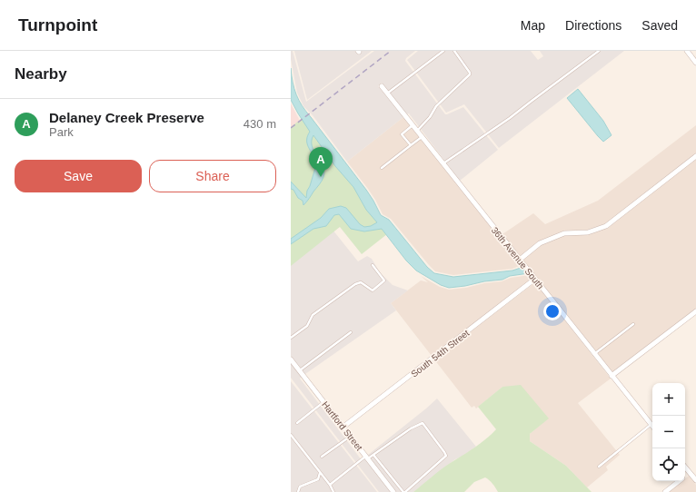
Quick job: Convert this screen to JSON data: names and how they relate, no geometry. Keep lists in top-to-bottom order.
{
  "streets": {
    "street": ["36th Avenue South", "South 54th Street", "Hartford Street"]
  },
  "crossings": [
    ["36th Avenue South", "South 54th Street"],
    ["South 54th Street", "Hartford Street"]
  ],
  "page": {
    "header": "Turnpoint",
    "nav": ["Map", "Directions", "Saved"],
    "heading": "Nearby",
    "list": [
      {
        "mark": "A",
        "name": "Delaney Creek Preserve",
        "note": "Park",
        "value": "430 m"
      }
    ],
    "pins": "A",
    "buttons": ["Save", "Share"],
    "map_buttons": ["+", "−"]
  }
}
